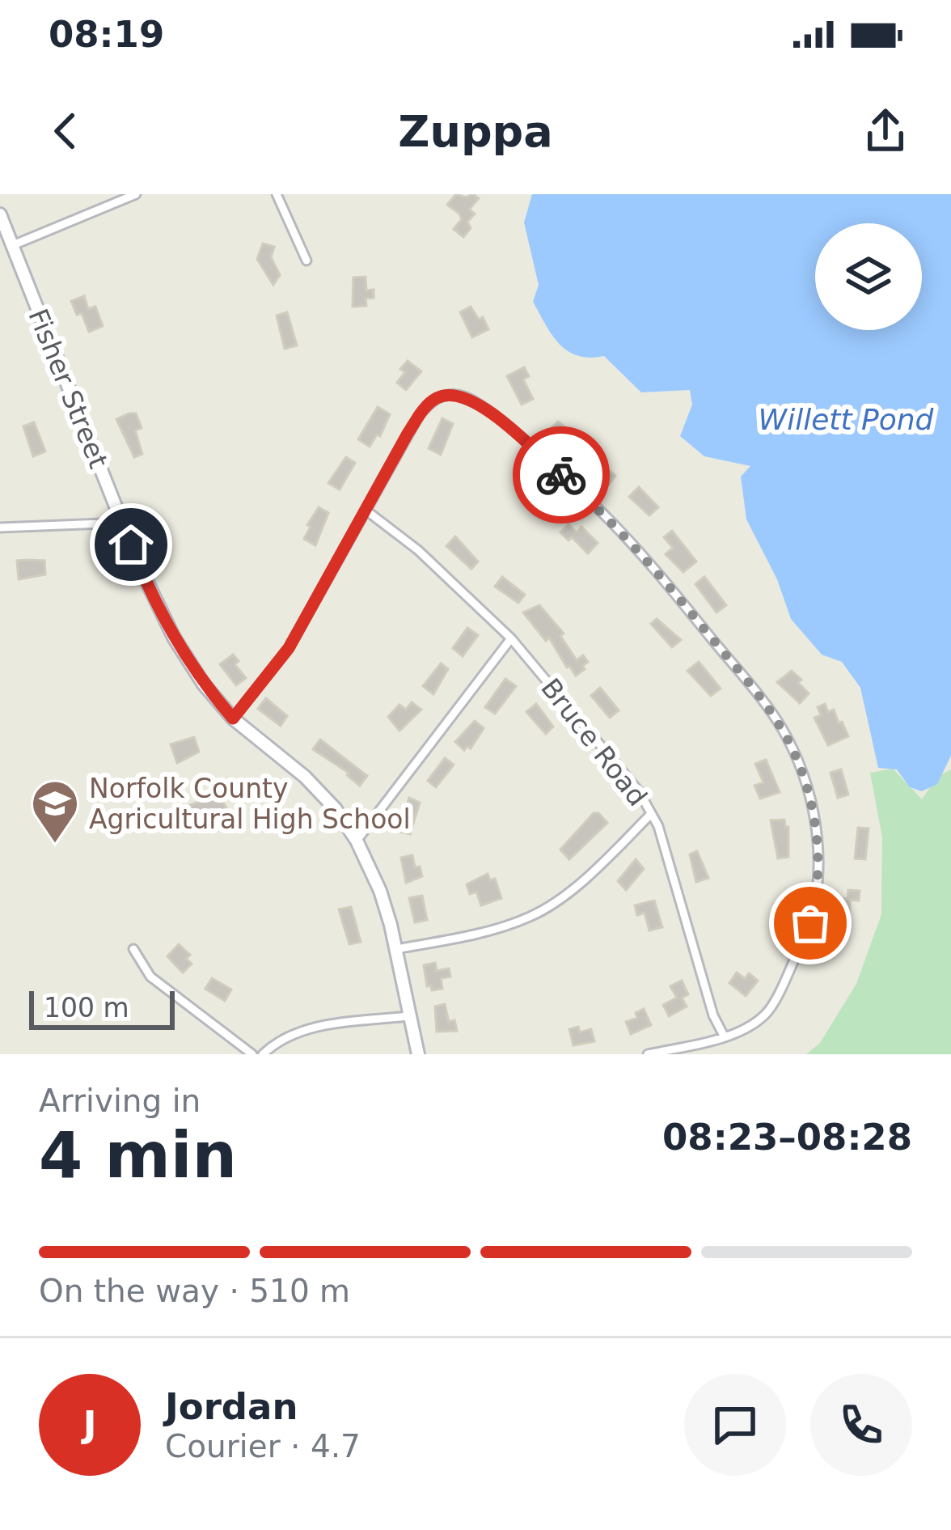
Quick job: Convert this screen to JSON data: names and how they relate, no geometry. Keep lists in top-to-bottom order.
{
  "streets": {
    "main road": ["Fisher Street"],
    "street": ["Bruce Road"]
  },
  "water": ["Willett Pond"],
  "places": {
    "school or university": ["Norfolk County Agricultural High School"]
  },
  "scale_bar": "100 m",
  "page": {
    "status": "08:19",
    "header": "Zuppa",
    "scale": "100 m",
    "heading": ["4 min", "Arriving in", "08:23–08:28"],
    "panel": ["Jordan", "Courier · 4.7"],
    "bar": "On the way · 510 m",
    "round": "J"
  }
}
